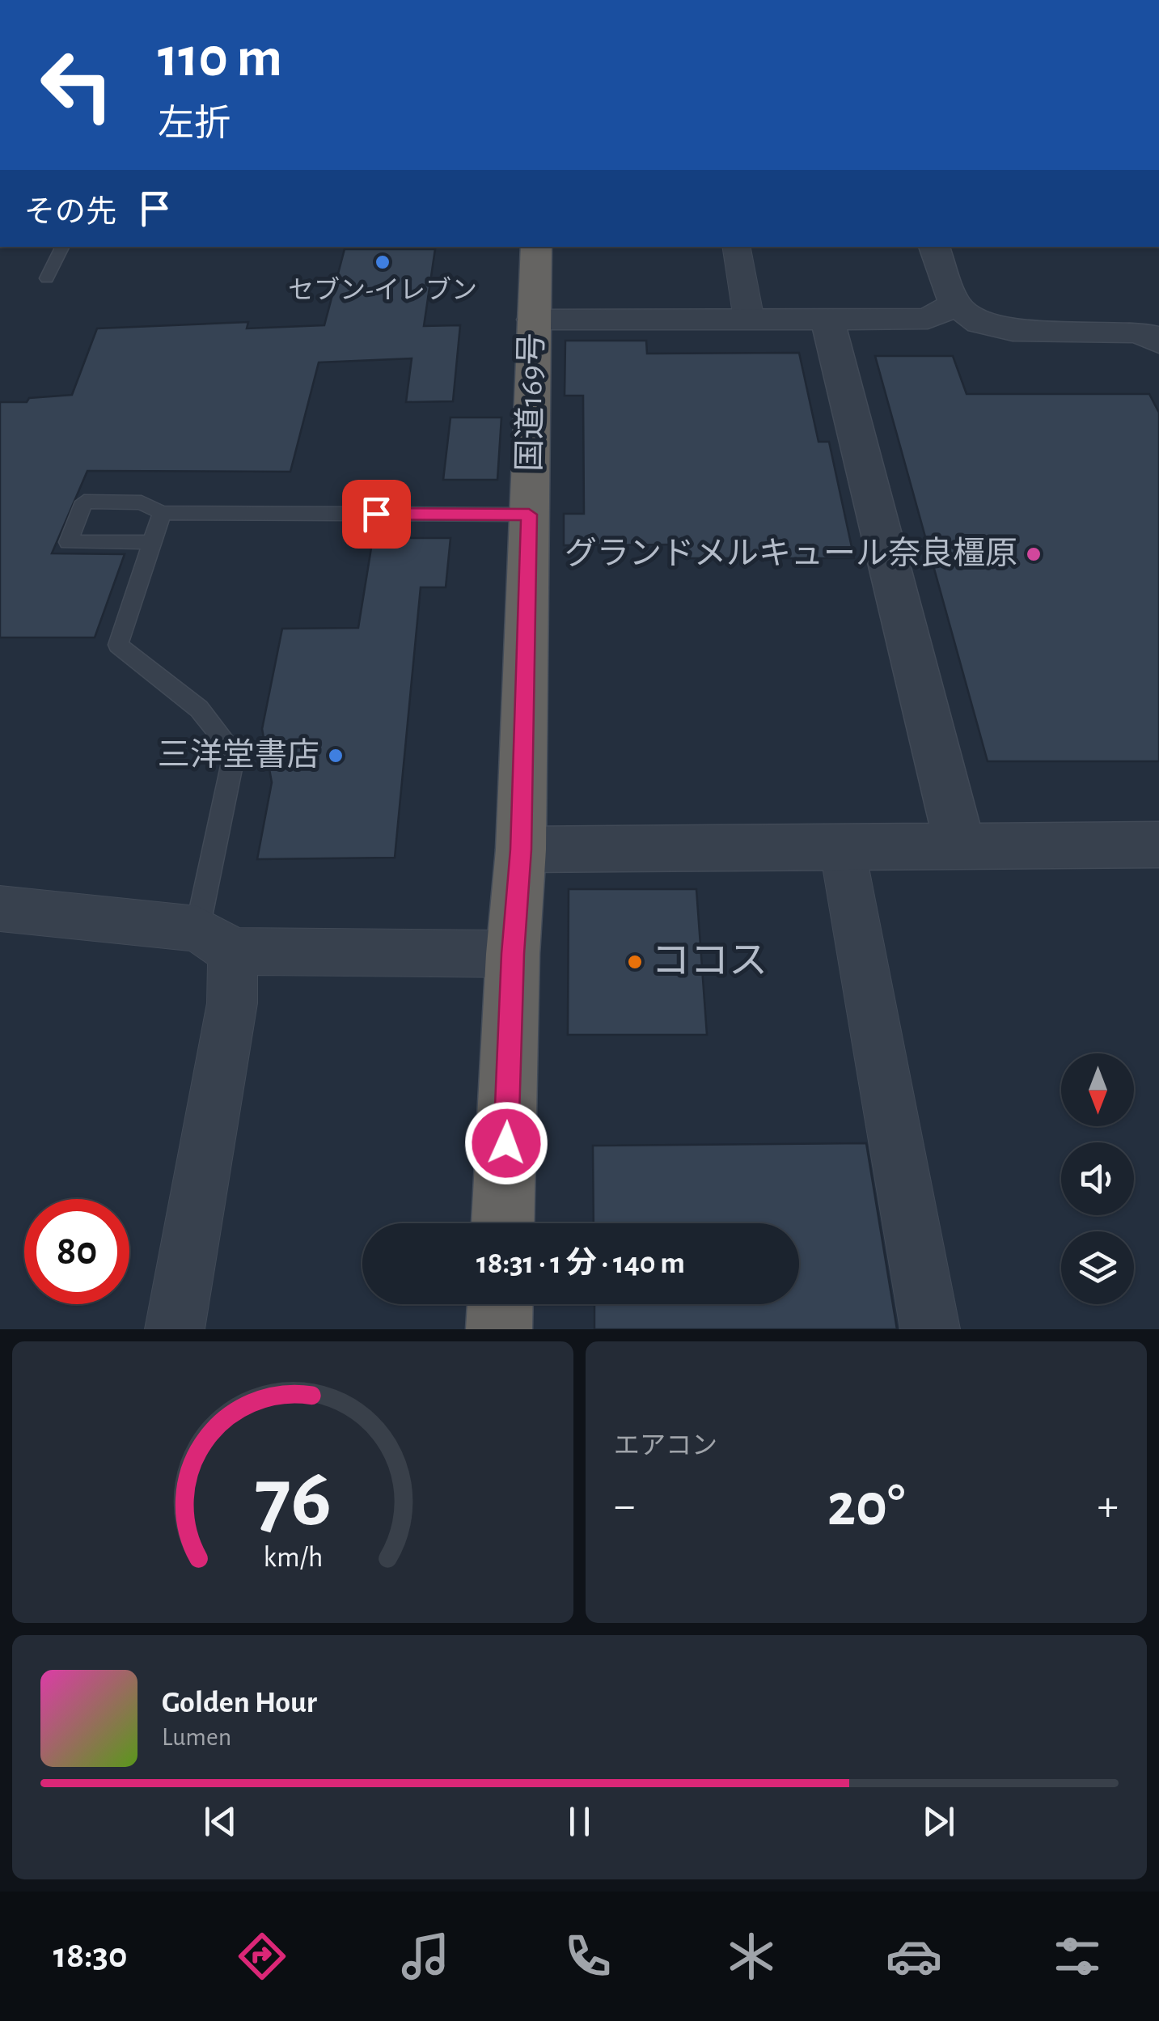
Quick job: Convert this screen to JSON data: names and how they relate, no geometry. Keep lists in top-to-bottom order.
{
  "streets": {
    "highway": ["国道169号"]
  },
  "places": [
    "セブン-イレブン",
    "グランドメルキュール奈良橿原",
    "三洋堂書店",
    "ココス"
  ],
  "north": "bottom",
  "page": {
    "turn": ["110 m", "左折"],
    "then": "その先",
    "limit": "80",
    "trip": "18:31 · 1 分 · 140 m",
    "tile": "エアコン",
    "heat": ["−", "20°", "+"],
    "song": ["Golden Hour", "Lumen"],
    "tabs": "18:30",
    "gauge": ["76", "km/h"]
  }
}
